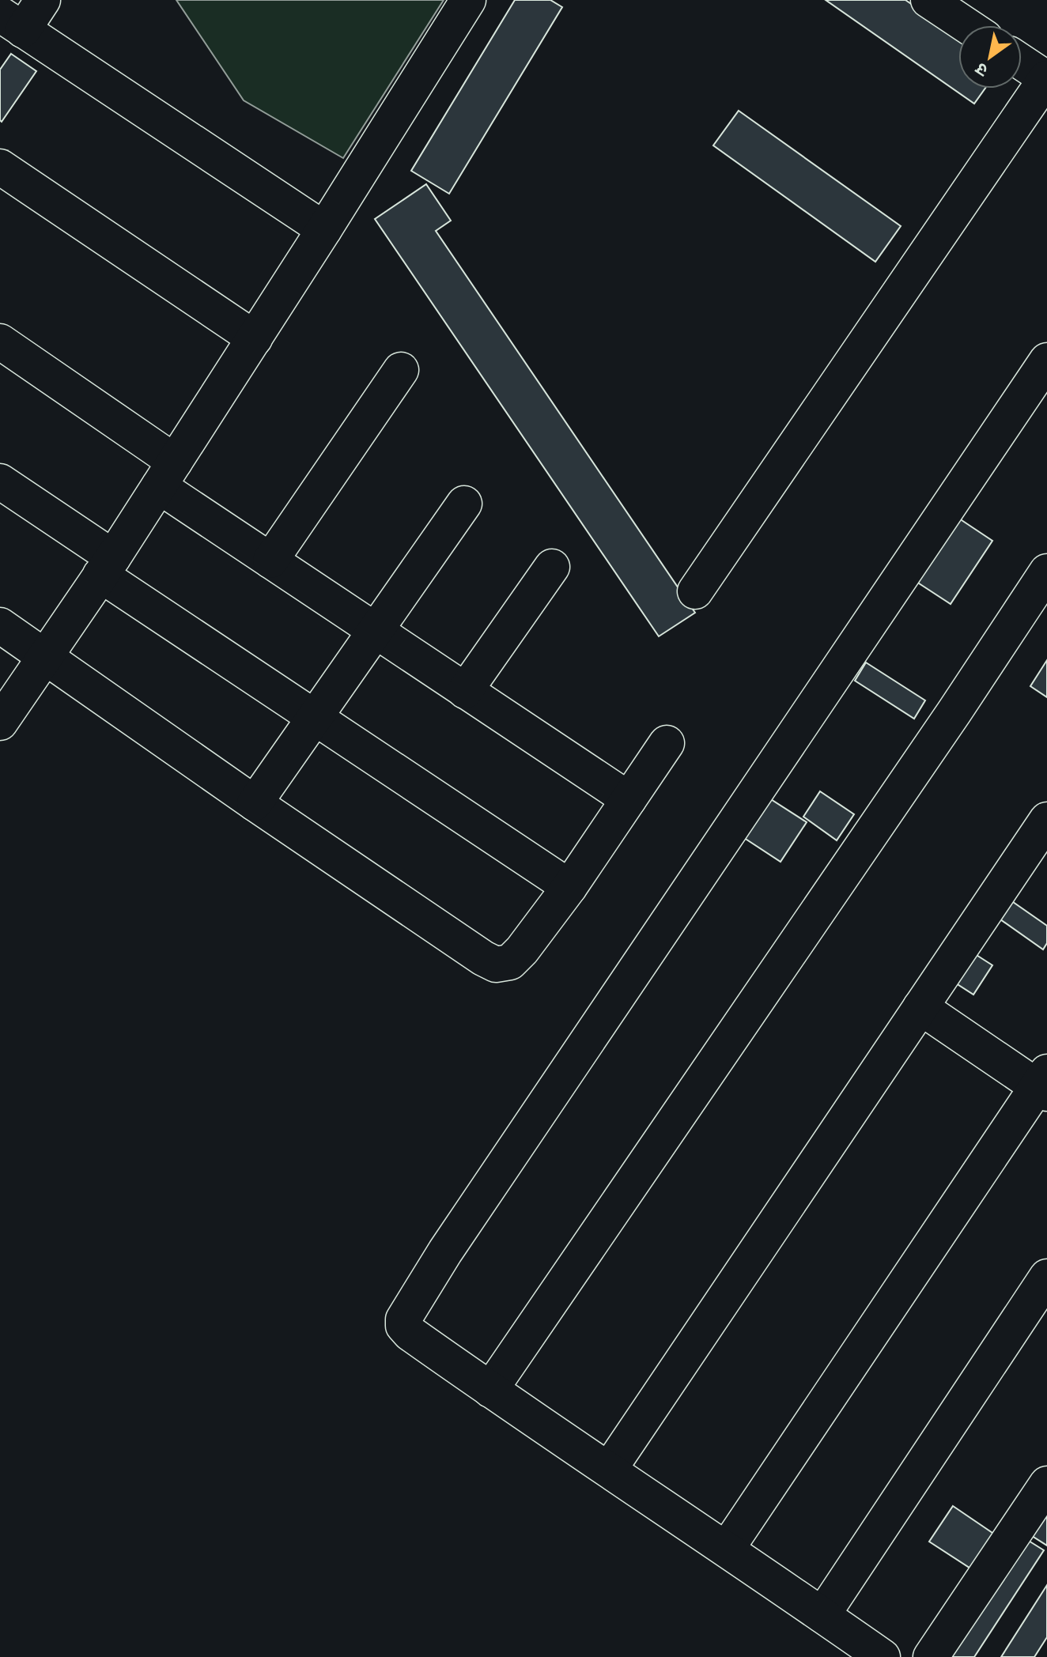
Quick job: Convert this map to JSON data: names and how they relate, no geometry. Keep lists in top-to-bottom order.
{
  "north": "bottom left"
}
